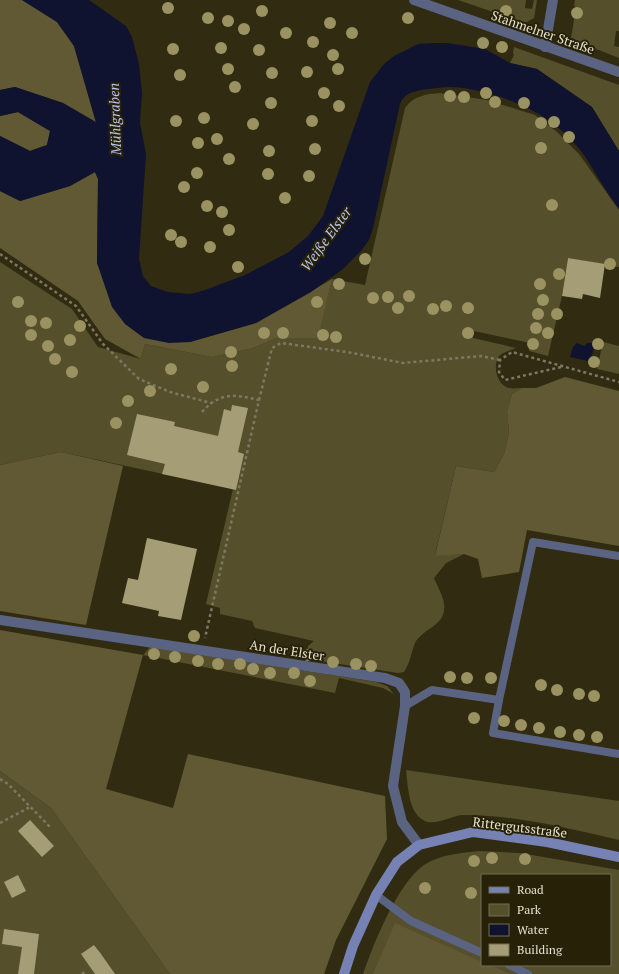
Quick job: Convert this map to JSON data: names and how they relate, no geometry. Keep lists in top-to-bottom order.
{
  "streets": {
    "main road": ["Rittergutsstraße"],
    "street": ["Stahmelner Straße", "An der Elster"]
  },
  "crossings": [
    ["An der Elster", "Rittergutsstraße"]
  ],
  "water": ["Mühlgraben", "Weiße Elster"],
  "legend": [
    "Road",
    "Park",
    "Water",
    "Building"
  ]
}
